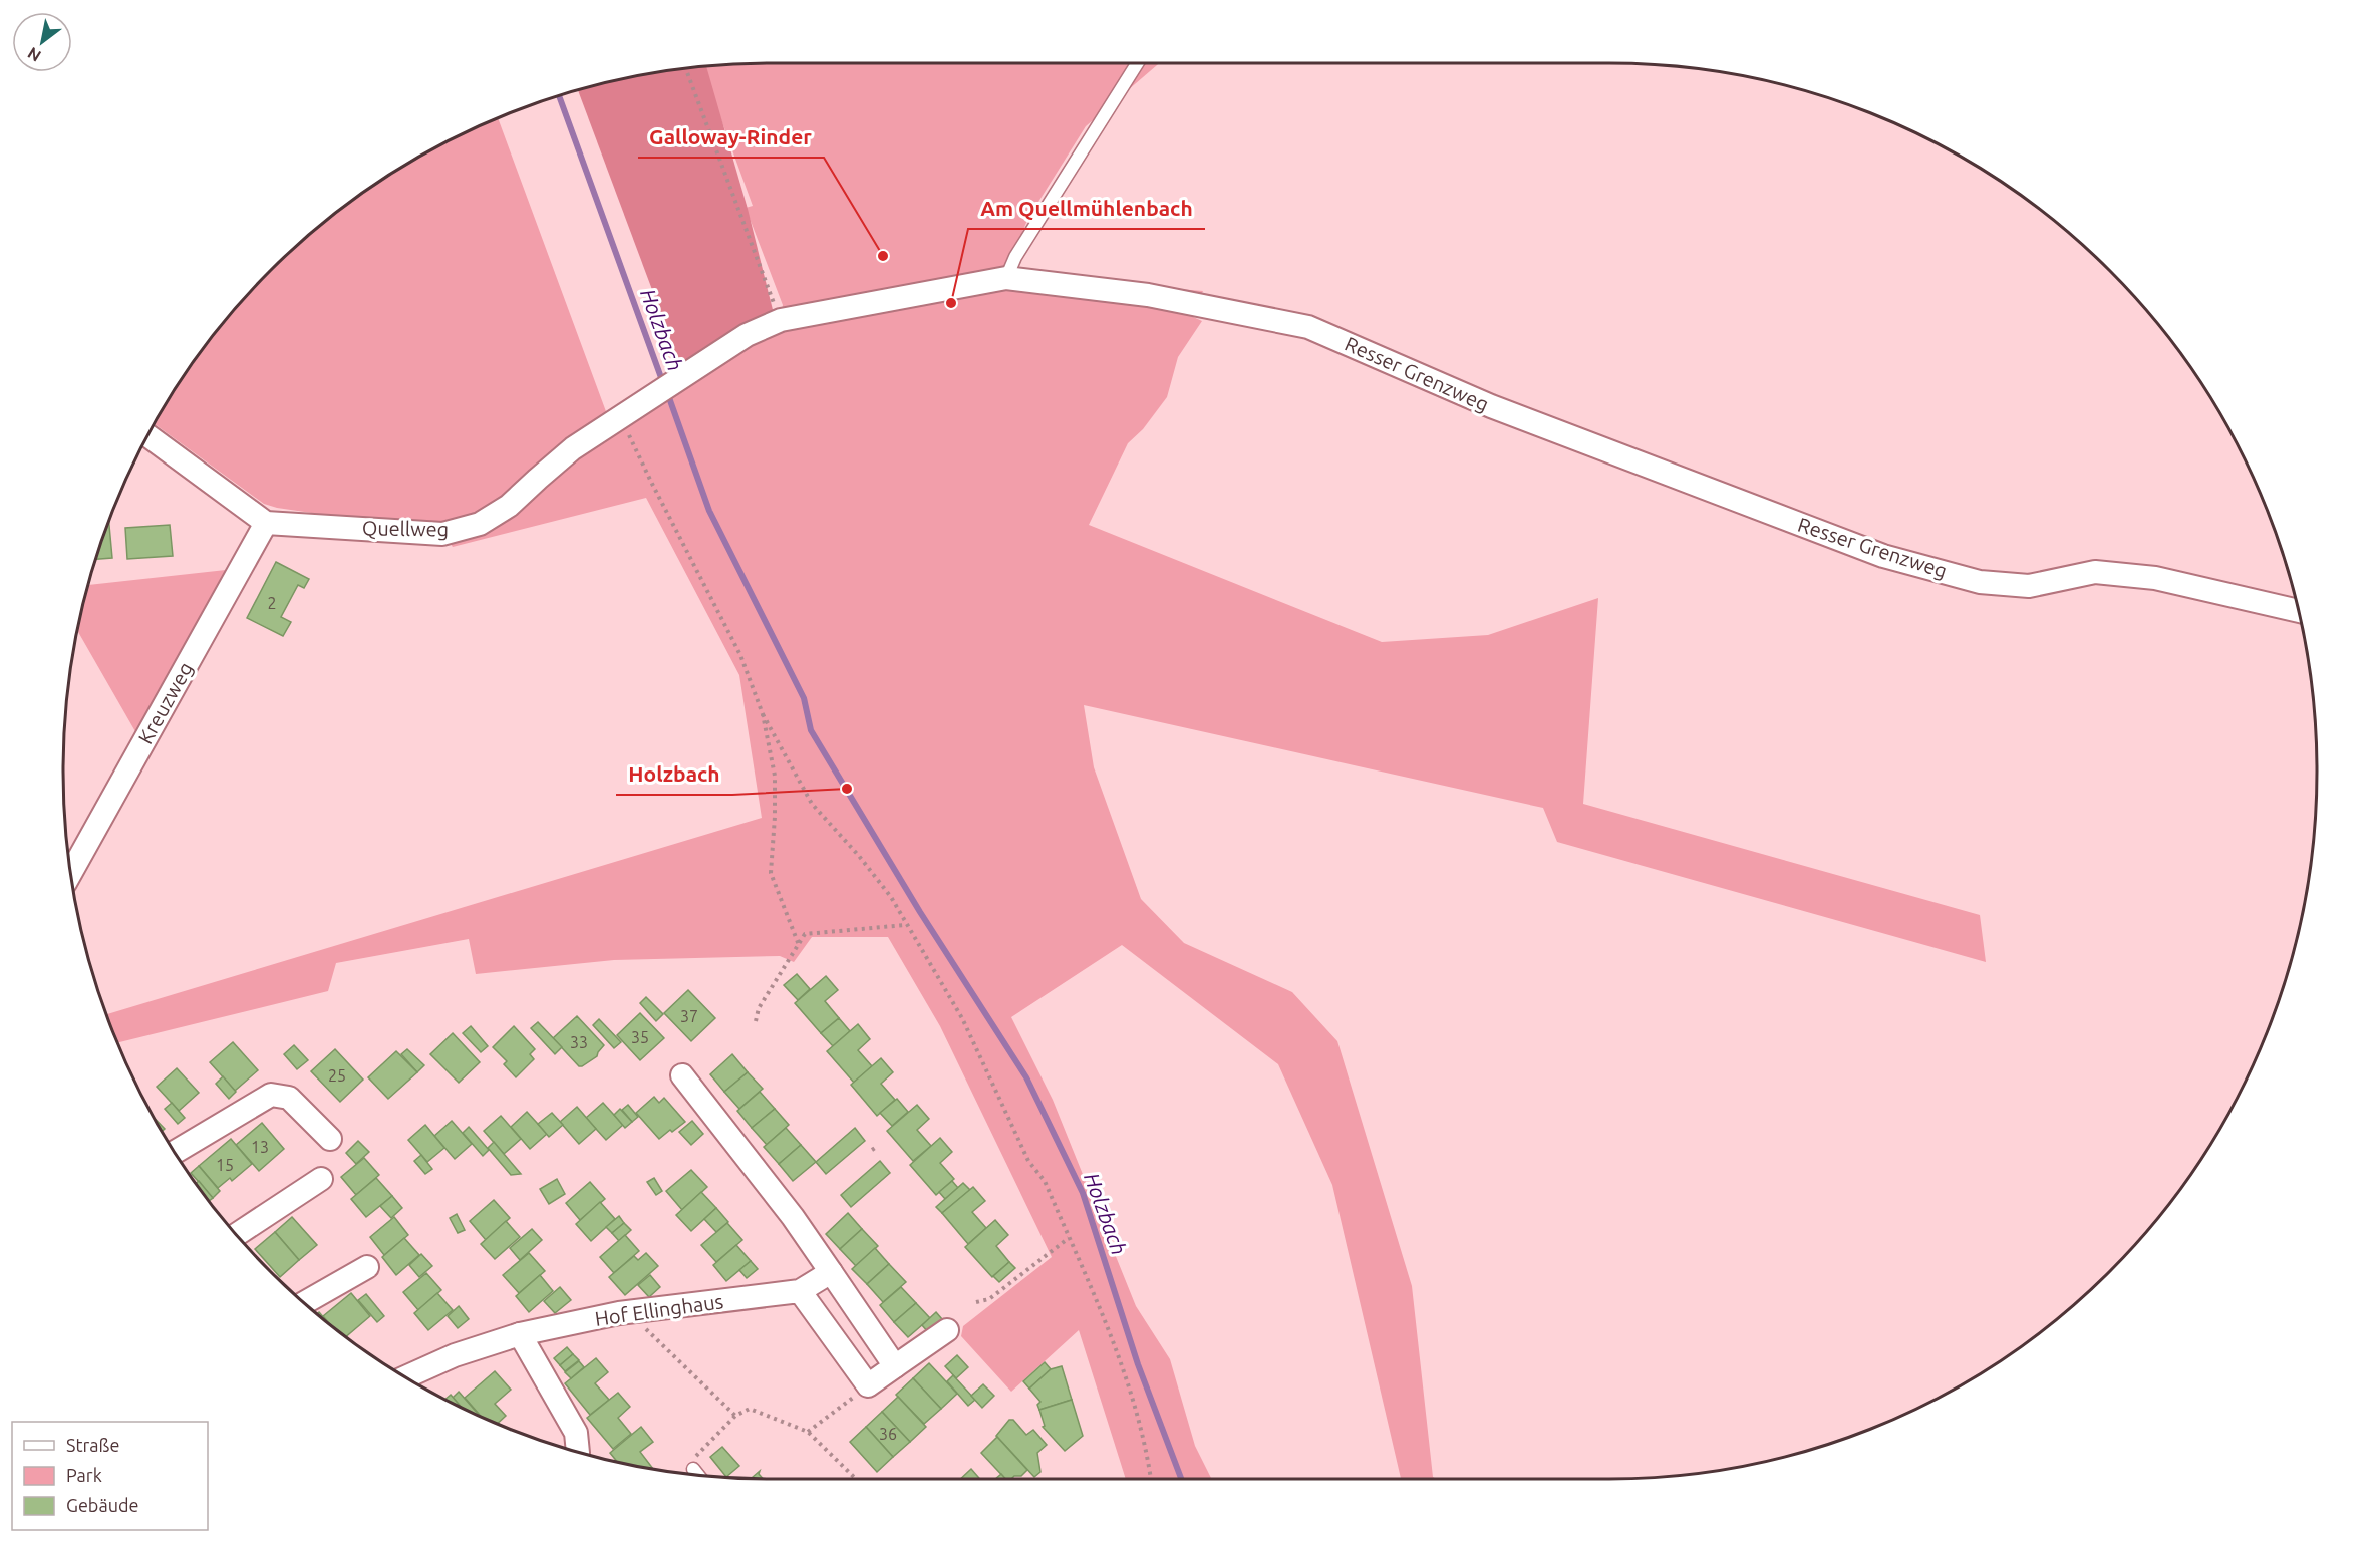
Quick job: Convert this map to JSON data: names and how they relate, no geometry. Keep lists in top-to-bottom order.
{
  "streets": {
    "street": [
      "Resser Grenzweg",
      "Quellweg",
      "Kreuzweg",
      "Hof Ellinghaus"
    ]
  },
  "crossings": [
    ["Resser Grenzweg", "Quellweg"],
    ["Quellweg", "Kreuzweg"]
  ],
  "water": ["Holzbach"],
  "places": ["Galloway-Rinder", "Am Quellmühlenbach", "Holzbach"],
  "house_numbers": [
    "2",
    "37",
    "35",
    "33",
    "25",
    "13",
    "15",
    "36"
  ],
  "legend": ["Straße", "Park", "Gebäude"],
  "north": "bottom left"
}
